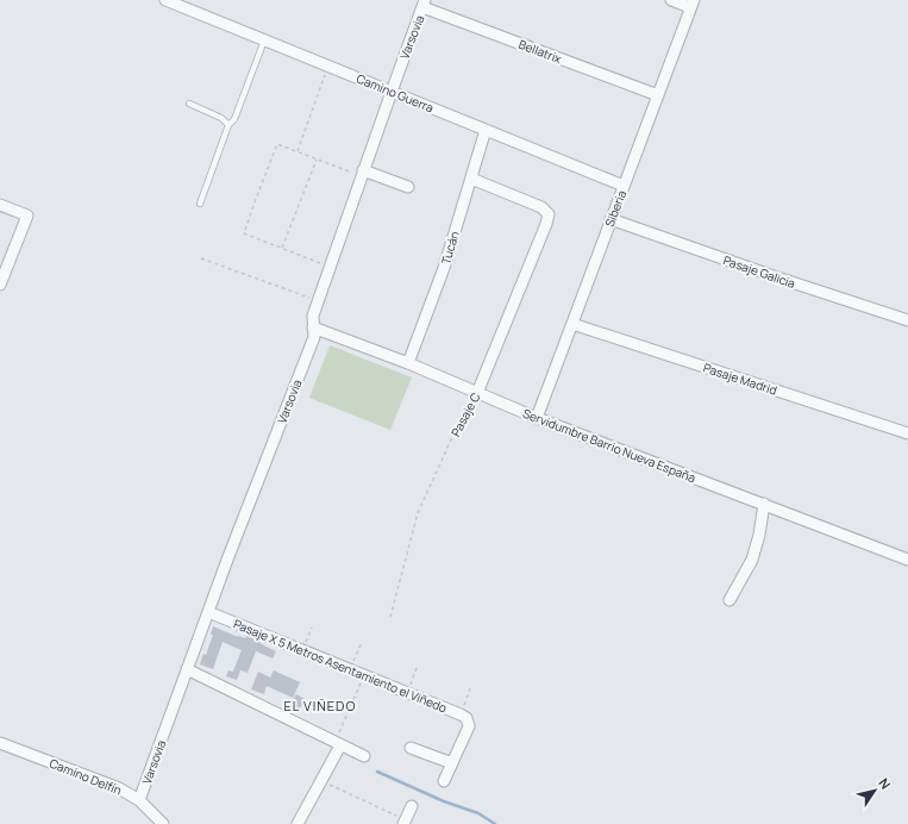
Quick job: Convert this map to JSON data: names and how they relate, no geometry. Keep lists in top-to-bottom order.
{
  "streets": {
    "street": [
      "Varsovia",
      "Bellatrix",
      "Camino Guerra",
      "Siberia",
      "Tucán",
      "Pasaje Galicia",
      "Pasaje Madrid",
      "Pasaje C",
      "Servidumbre Barrio Nueva España",
      "Pasaje X 5 Metros Asentamiento el Viñedo",
      "Camino Delfín"
    ]
  },
  "crossings": [
    ["Varsovia", "Bellatrix"],
    ["Varsovia", "Camino Guerra"],
    ["Varsovia", "Servidumbre Barrio Nueva España"],
    ["Varsovia", "Pasaje X 5 Metros Asentamiento el Viñedo"],
    ["Varsovia", "Camino Delfín"],
    ["Bellatrix", "Siberia"],
    ["Camino Guerra", "Siberia"],
    ["Camino Guerra", "Tucán"],
    ["Siberia", "Pasaje Galicia"],
    ["Siberia", "Pasaje Madrid"],
    ["Siberia", "Servidumbre Barrio Nueva España"],
    ["Tucán", "Pasaje C"],
    ["Tucán", "Servidumbre Barrio Nueva España"],
    ["Pasaje C", "Servidumbre Barrio Nueva España"]
  ],
  "districts": ["EL VIÑEDO"],
  "north": "top right"
}
